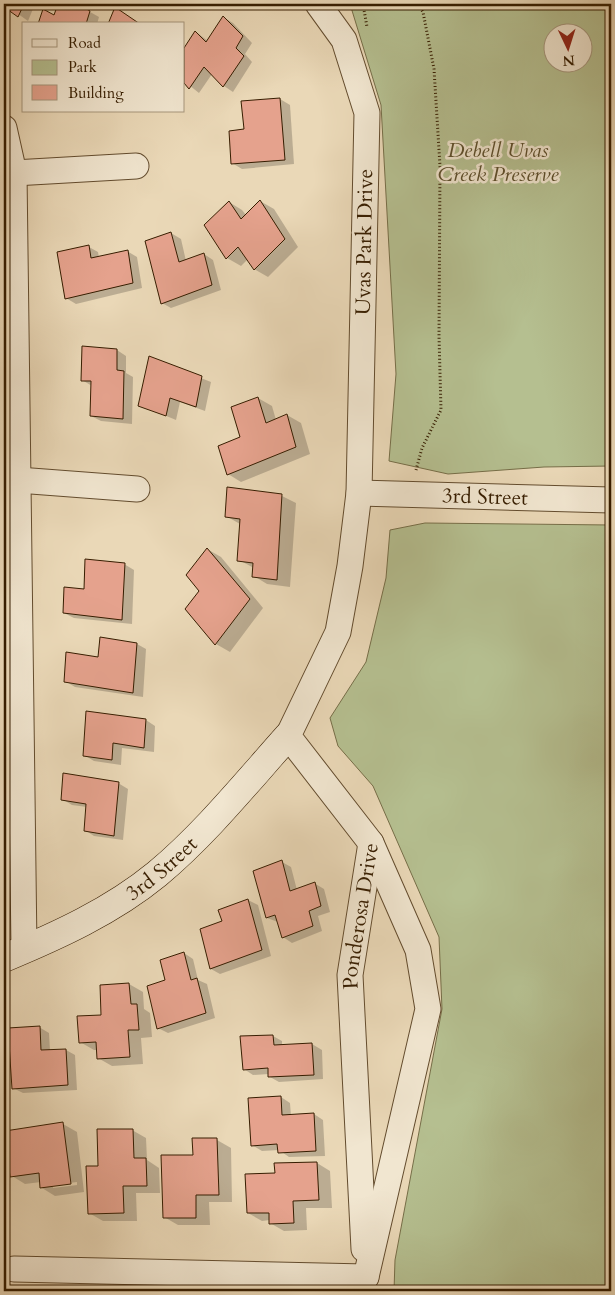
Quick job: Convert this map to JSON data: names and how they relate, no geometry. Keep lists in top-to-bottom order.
{
  "streets": {
    "street": ["Uvas Park Drive", "3rd Street", "Ponderosa Drive"]
  },
  "crossings": [
    ["Uvas Park Drive", "3rd Street"],
    ["3rd Street", "Ponderosa Drive"]
  ],
  "parks": ["Debell Uvas Creek Preserve"],
  "legend": ["Road", "Park", "Building"],
  "north": "bottom"
}
